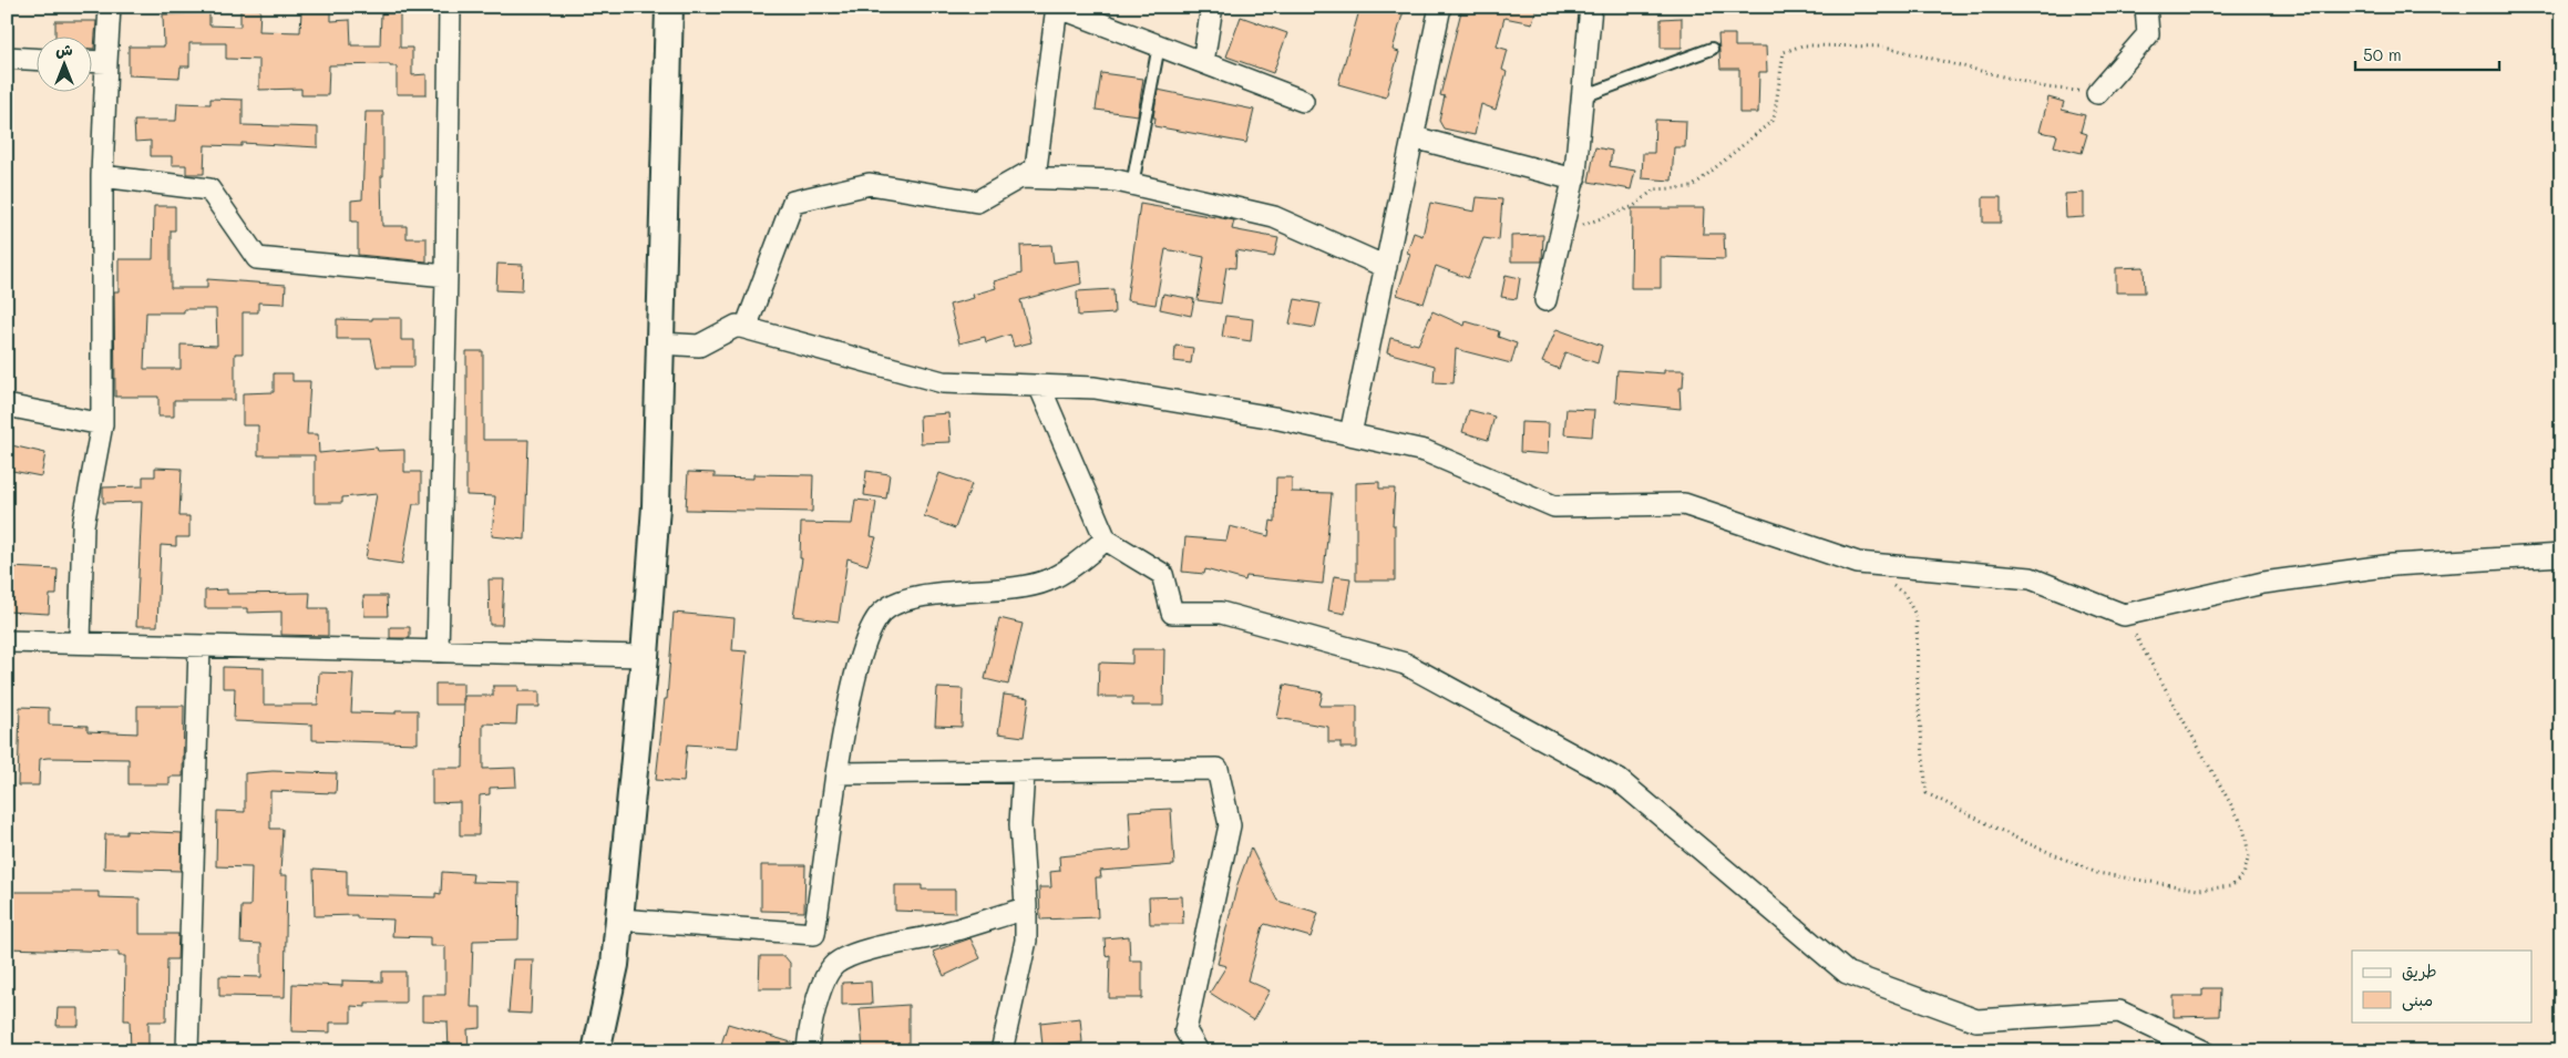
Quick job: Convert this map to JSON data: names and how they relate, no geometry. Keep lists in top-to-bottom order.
{
  "legend": ["طريق", "مبنى"],
  "scale_bar": "50 m",
  "north": "top"
}
